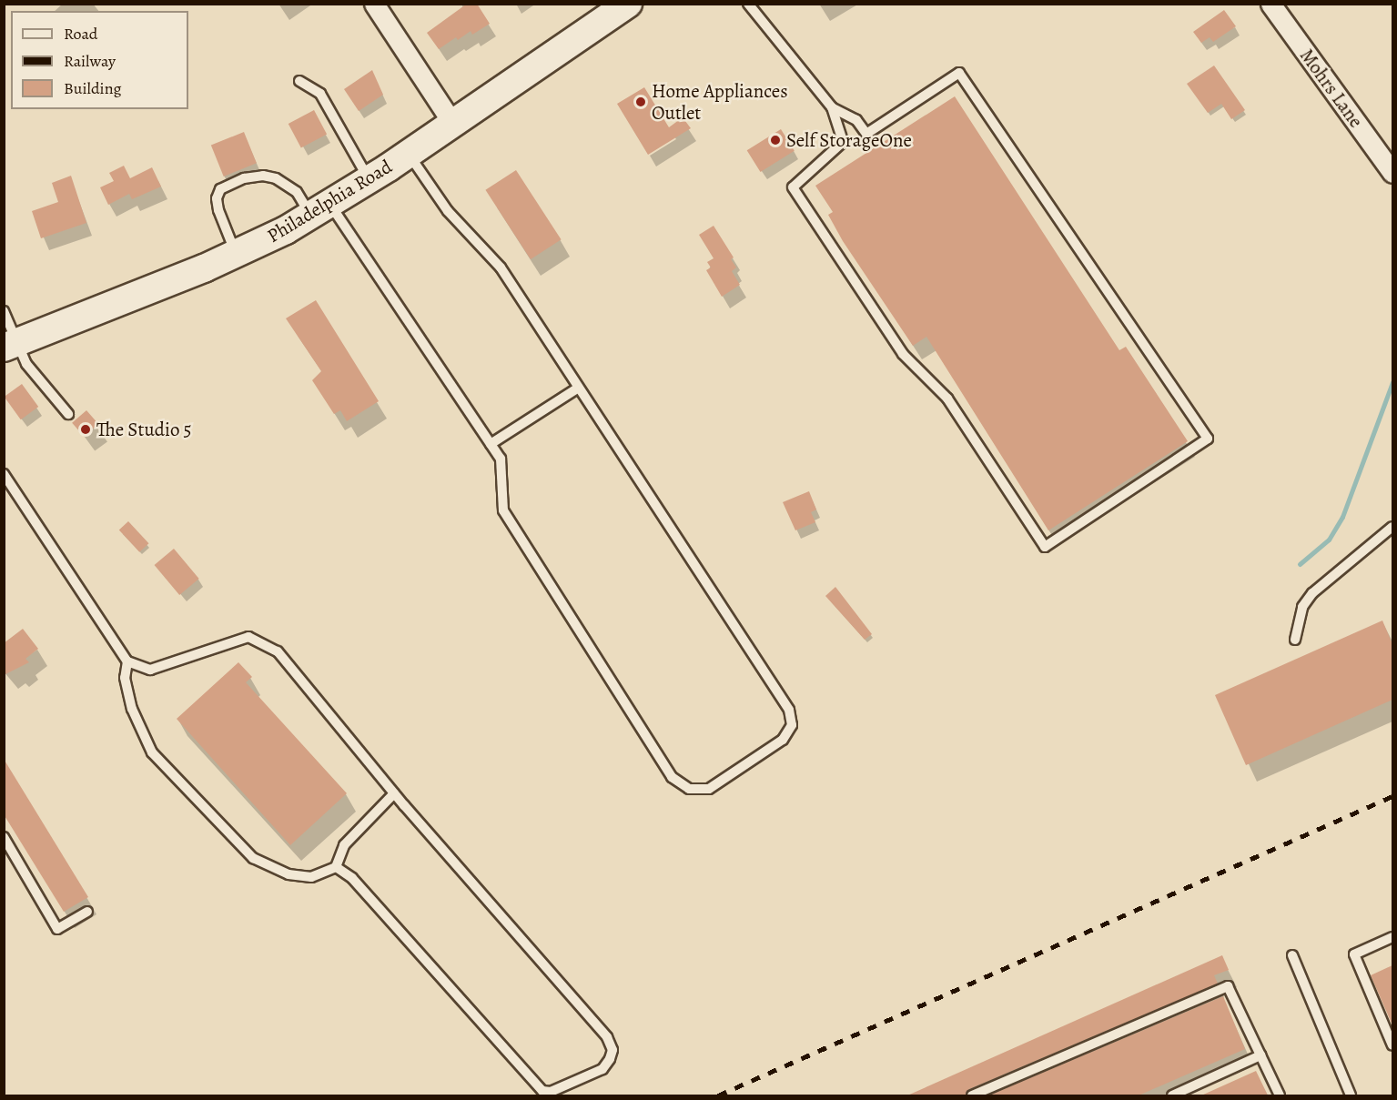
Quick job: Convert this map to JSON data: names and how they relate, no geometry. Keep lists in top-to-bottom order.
{
  "streets": {
    "main road": ["Philadelphia Road"],
    "street": ["Mohrs Lane"]
  },
  "places": ["Home Appliances Outlet", "Self StorageOne", "The Studio 5"],
  "legend": ["Road", "Railway", "Building"]
}
